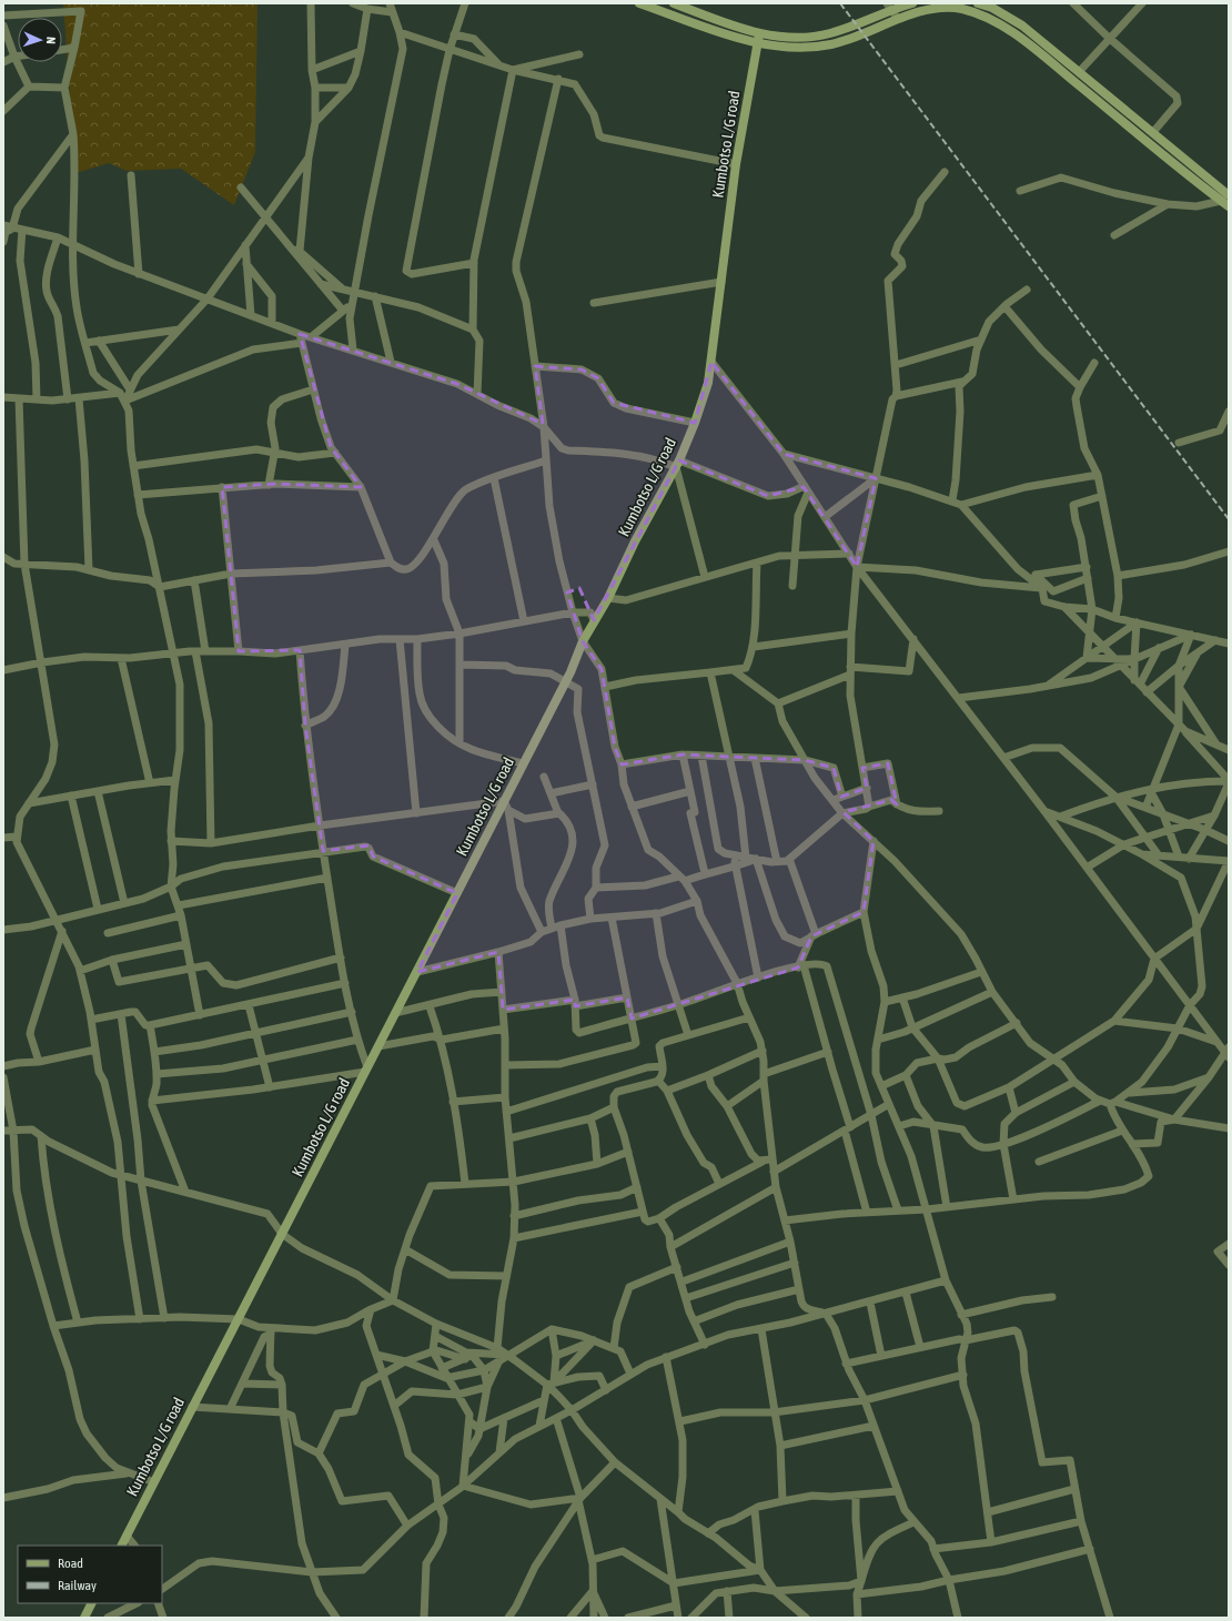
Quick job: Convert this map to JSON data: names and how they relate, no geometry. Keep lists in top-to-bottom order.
{
  "streets": {
    "main road": ["Kumbotso L/G road"]
  },
  "legend": ["Road", "Railway"],
  "north": "right"
}
